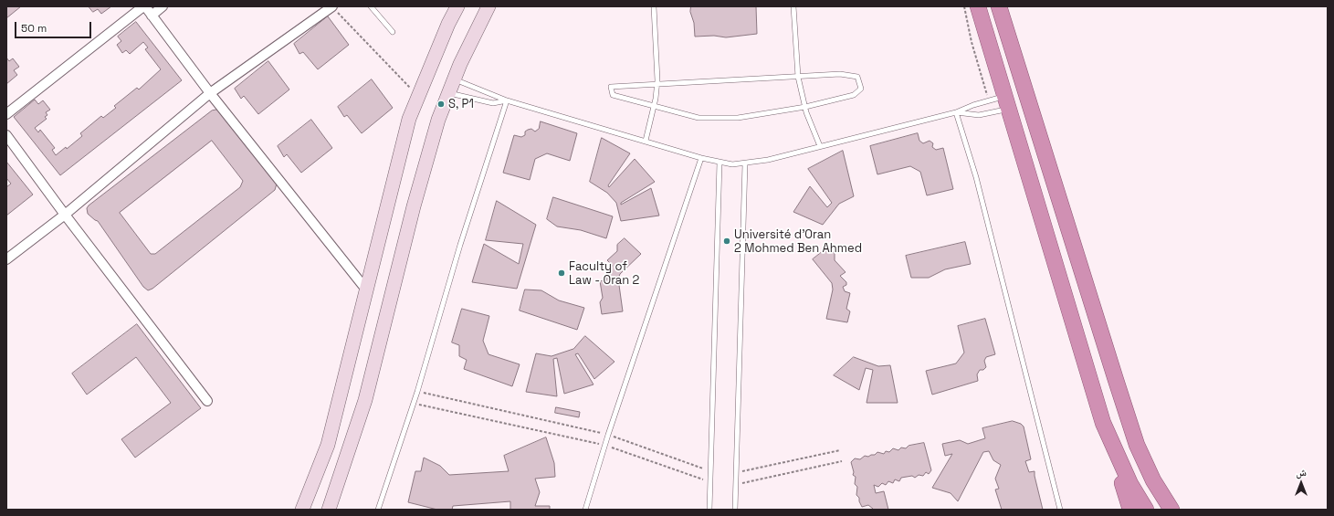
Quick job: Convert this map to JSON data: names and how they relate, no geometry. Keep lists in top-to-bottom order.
{
  "places": ["S, P1", "Université d'Oran 2 Mohmed Ben Ahmed", "Faculty of Law - Oran 2"],
  "scale_bar": "50 m",
  "north": "top"
}
